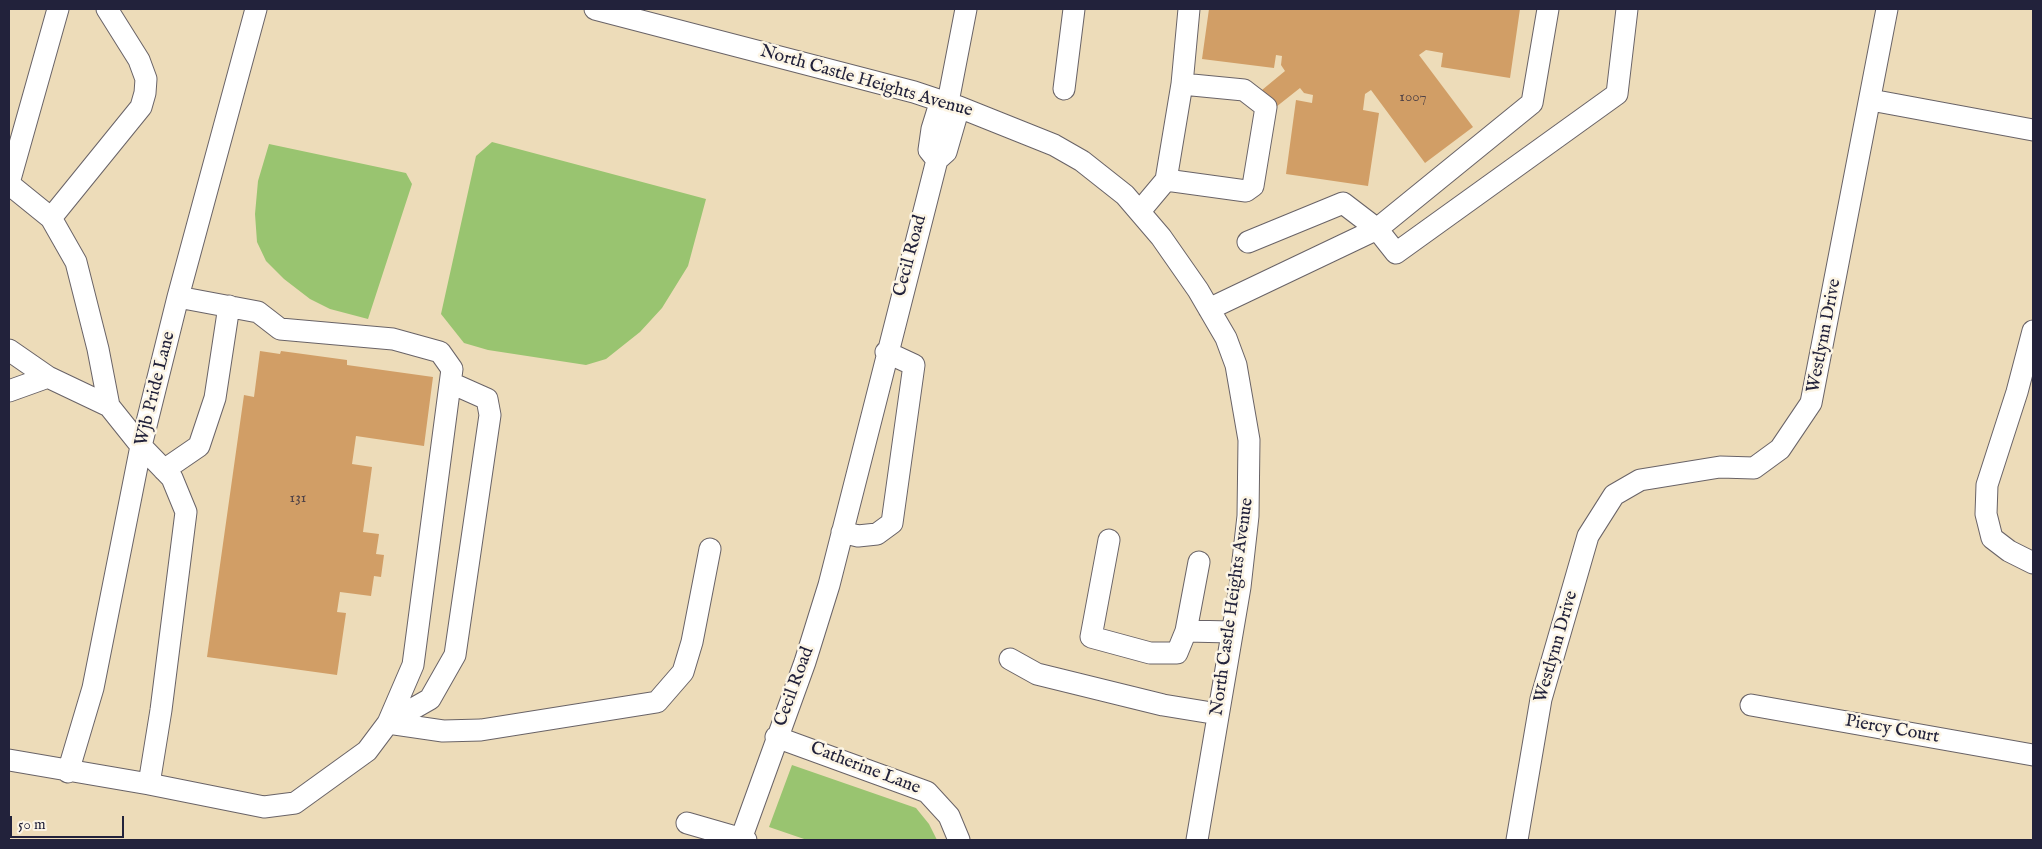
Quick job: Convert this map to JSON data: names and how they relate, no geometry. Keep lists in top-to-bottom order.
{
  "streets": {
    "street": [
      "North Castle Heights Avenue",
      "Cecil Road",
      "Westlynn Drive",
      "Wjb Pride Lane",
      "Piercy Court",
      "Catherine Lane"
    ]
  },
  "crossings": [
    ["North Castle Heights Avenue", "Cecil Road"],
    ["Cecil Road", "Catherine Lane"]
  ],
  "house_numbers": ["1007", "131"],
  "scale_bar": "50 m"
}
